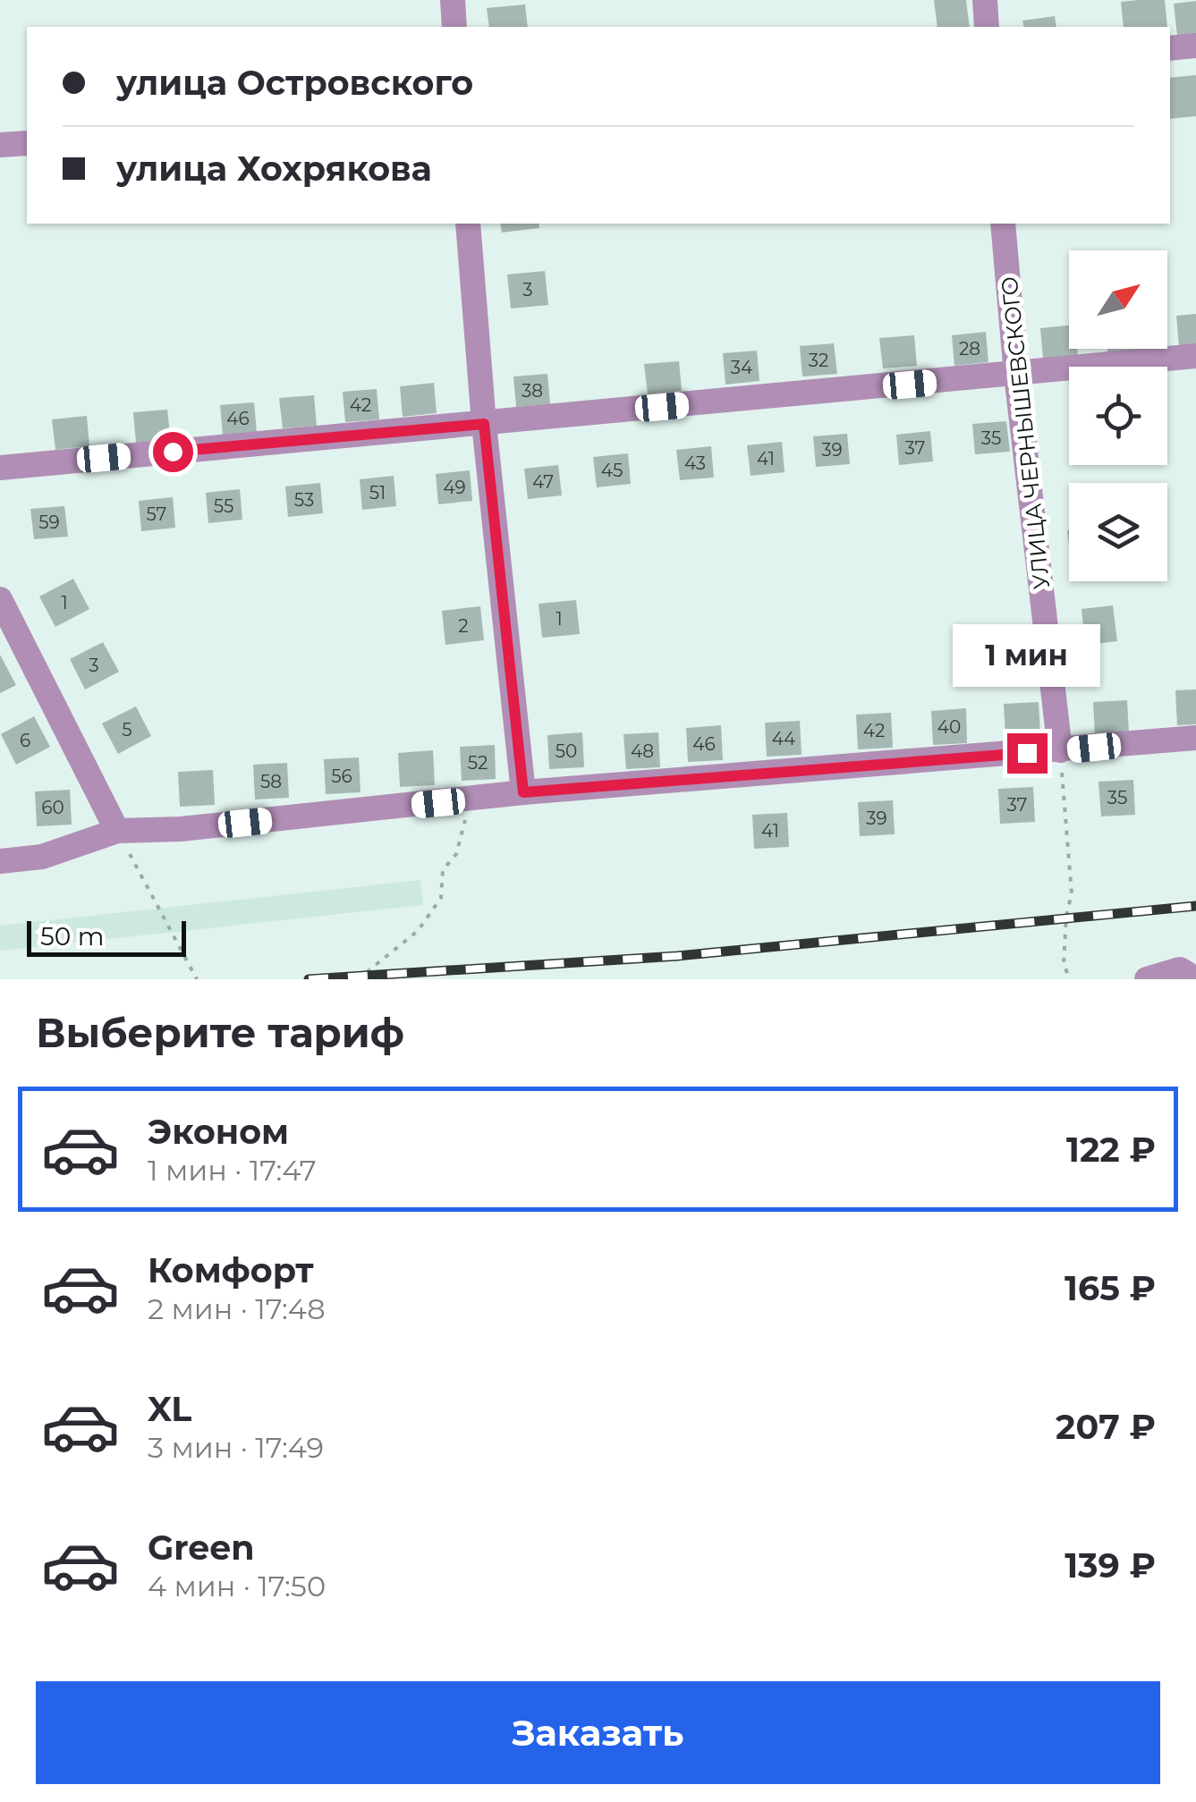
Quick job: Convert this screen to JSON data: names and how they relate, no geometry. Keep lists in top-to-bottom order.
{
  "streets": {
    "street": ["УЛИЦА ЧЕРНЫШЕВСКОГО"]
  },
  "house_numbers": [
    "3",
    "28",
    "32",
    "34",
    "38",
    "42",
    "46",
    "35",
    "37",
    "39",
    "41",
    "43",
    "45",
    "47",
    "49",
    "51",
    "53",
    "55",
    "57",
    "59",
    "1",
    "1",
    "2",
    "3",
    "40",
    "5",
    "42",
    "44",
    "6",
    "46",
    "50",
    "48",
    "52",
    "56",
    "58",
    "35",
    "37",
    "60",
    "39",
    "41"
  ],
  "scale_bar": "50 m",
  "north": "top right",
  "page": {
    "banner": ["улица Островского", "улица Хохрякова"],
    "bubble": "1 мин",
    "scale": "50 m",
    "heading": "Выберите тариф",
    "list": [
      {
        "name": "Эконом",
        "note": "1 мин · 17:47",
        "value": "122 ₽"
      },
      {
        "name": "Комфорт",
        "note": "2 мин · 17:48",
        "value": "165 ₽"
      },
      {
        "name": "XL",
        "note": "3 мин · 17:49",
        "value": "207 ₽"
      },
      {
        "name": "Green",
        "note": "4 мин · 17:50",
        "value": "139 ₽"
      }
    ],
    "buttons": "Заказать"
  }
}
